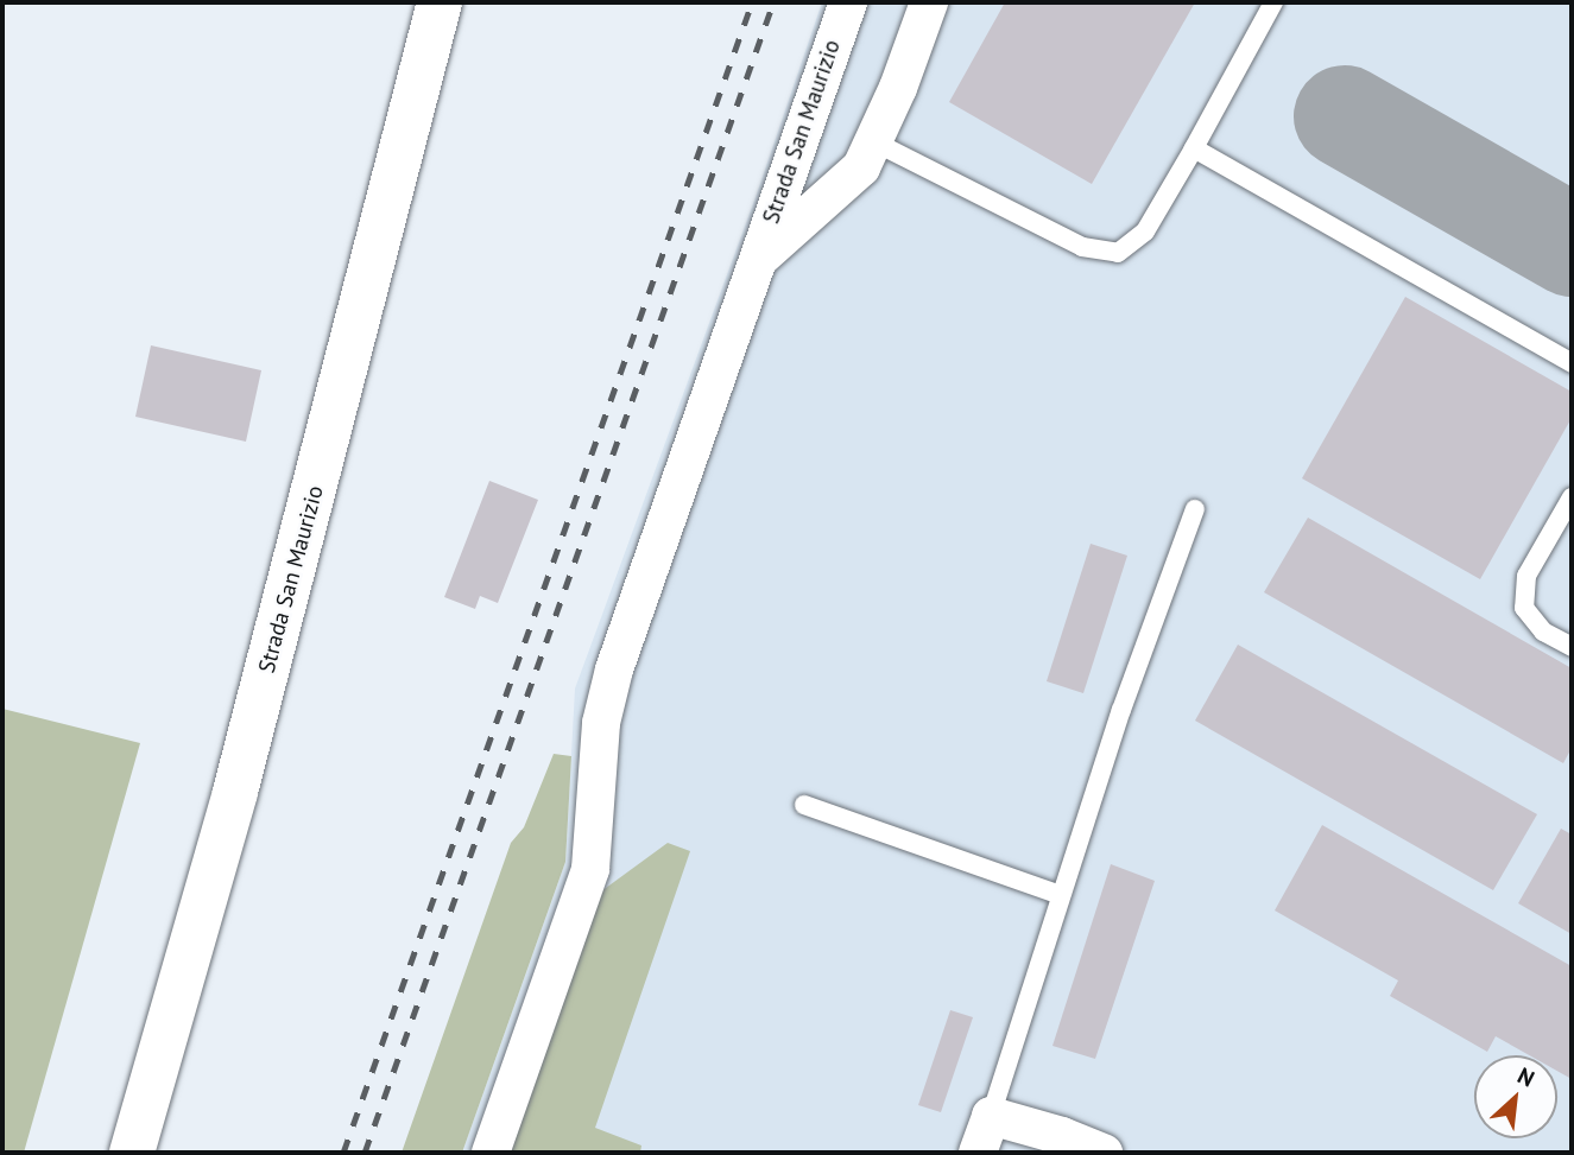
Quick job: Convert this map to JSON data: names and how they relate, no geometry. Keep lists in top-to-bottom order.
{
  "streets": {
    "main road": ["Strada San Maurizio"]
  },
  "north": "top right"
}
